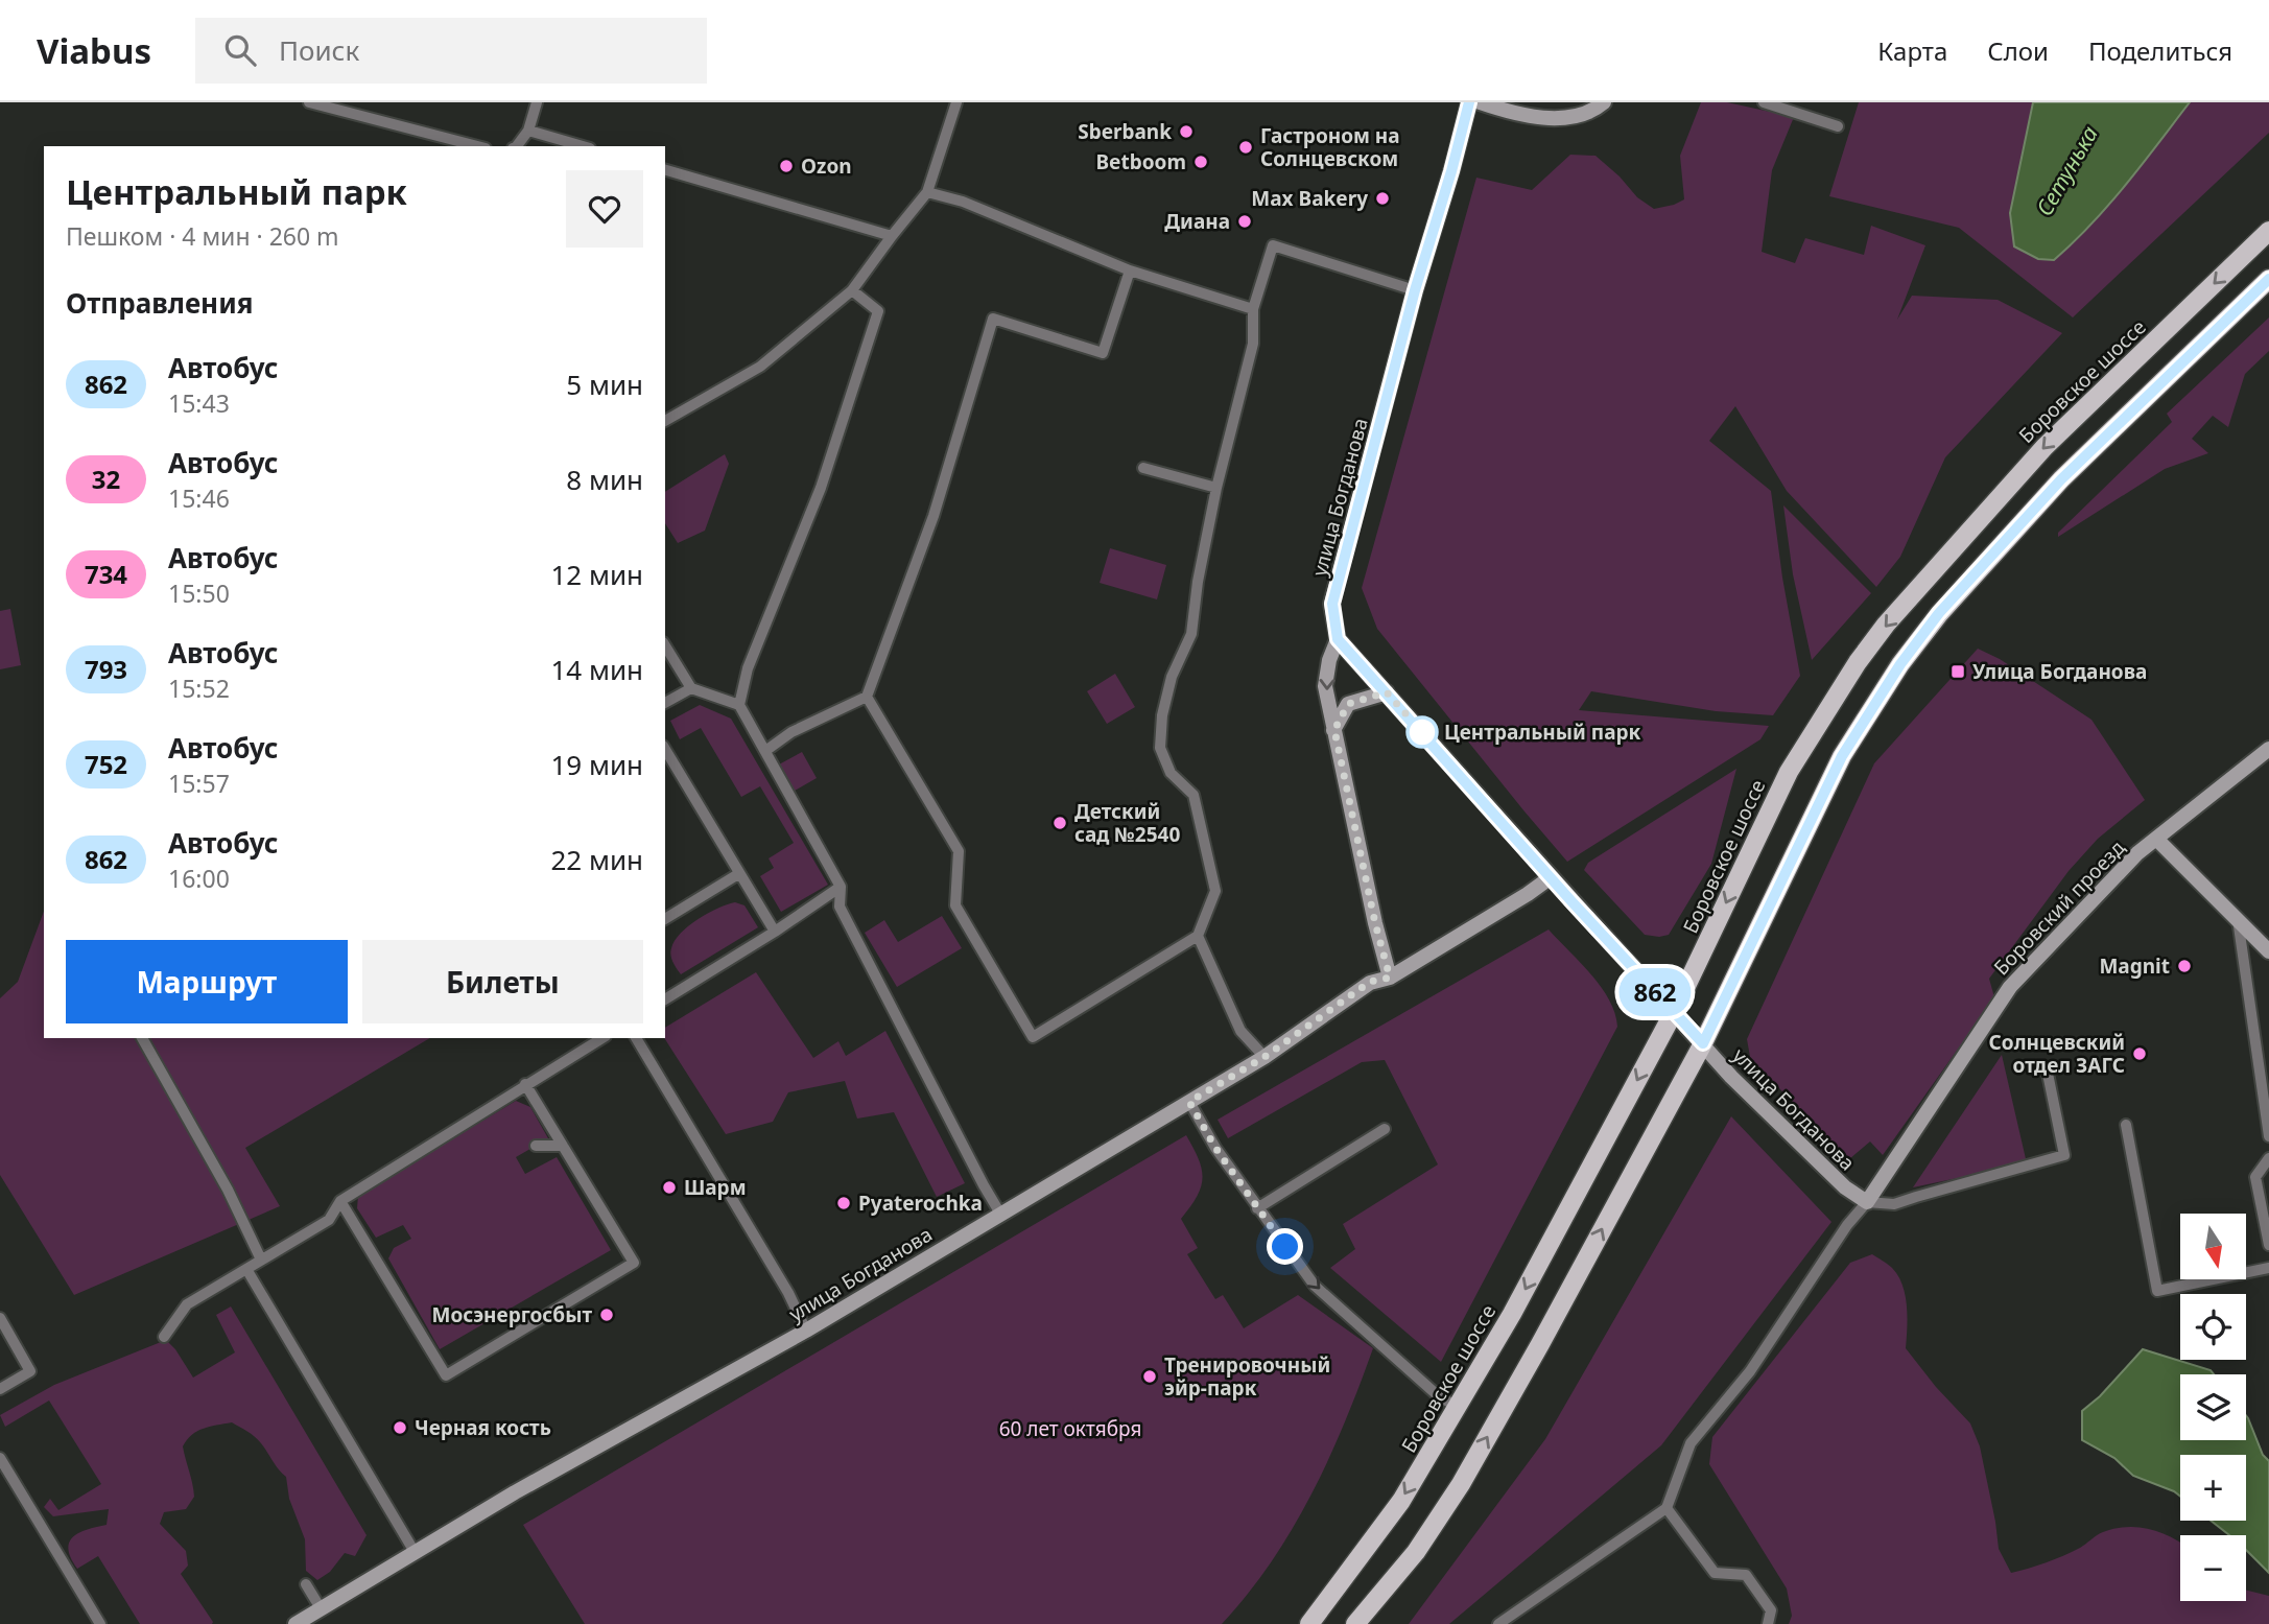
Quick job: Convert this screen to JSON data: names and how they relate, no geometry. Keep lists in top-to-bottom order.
{
  "streets": {
    "main road": ["Боровское шоссе"],
    "street": ["улица Богданова", "Боровский проезд"]
  },
  "crossings": [
    ["Боровское шоссе", "улица Богданова"],
    ["улица Богданова", "Боровский проезд"]
  ],
  "water": ["Сетунька"],
  "parks": ["60 лет октября"],
  "places": {
    "other": [
      "Sberbank",
      "Гастроном на Солнцевском",
      "Betboom",
      "Ozon",
      "Max Bakery",
      "Диана",
      "Центральный парк",
      "Детский сад №2540",
      "Magnit",
      "Солнцевский отдел ЗАГС",
      "Шарм",
      "Pyaterochka",
      "Мосэнергосбыт",
      "Тренировочный эйр-парк",
      "Черная кость"
    ],
    "transit": ["Улица Богданова"]
  },
  "lines": ["bus line 862"],
  "north": "bottom",
  "page": {
    "header": "Viabus",
    "search": "Поиск",
    "nav": ["Карта", "Слои", "Поделиться"],
    "on_map": "862",
    "heading": [
      ["Центральный парк", "Пешком · 4 мин · 260 m"],
      "Отправления"
    ],
    "list": [
      {
        "mark": "862",
        "name": "Автобус",
        "note": "15:43",
        "value": "5 мин"
      },
      {
        "mark": "32",
        "name": "Автобус",
        "note": "15:46",
        "value": "8 мин"
      },
      {
        "mark": "734",
        "name": "Автобус",
        "note": "15:50",
        "value": "12 мин"
      },
      {
        "mark": "793",
        "name": "Автобус",
        "note": "15:52",
        "value": "14 мин"
      },
      {
        "mark": "752",
        "name": "Автобус",
        "note": "15:57",
        "value": "19 мин"
      },
      {
        "mark": "862",
        "name": "Автобус",
        "note": "16:00",
        "value": "22 мин"
      }
    ],
    "buttons": ["Маршрут", "Билеты"],
    "map_buttons": ["+", "−"]
  }
}
